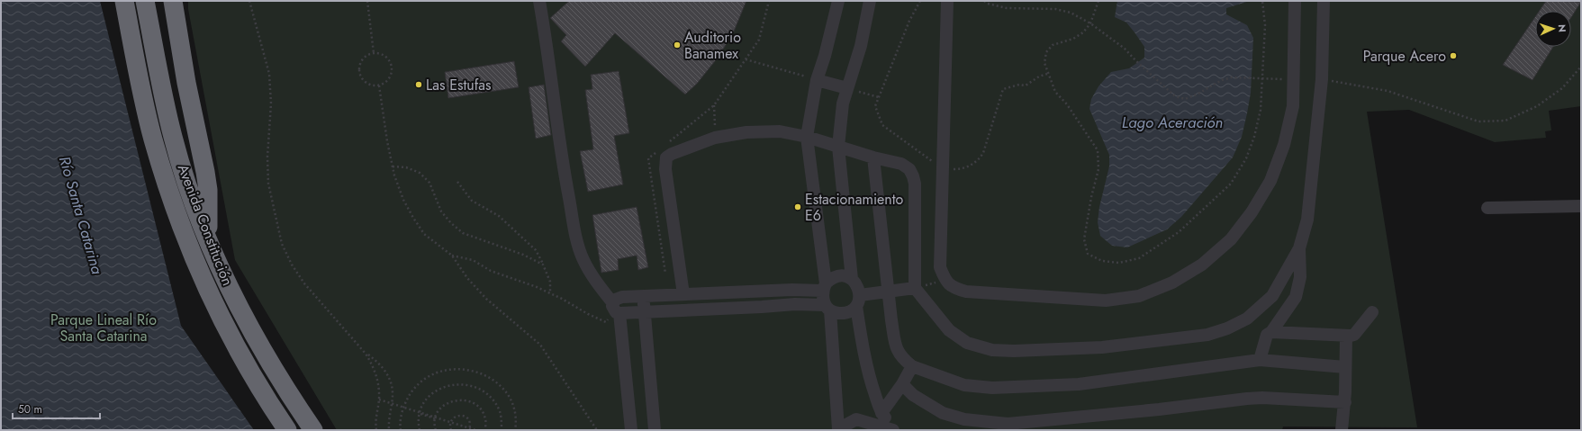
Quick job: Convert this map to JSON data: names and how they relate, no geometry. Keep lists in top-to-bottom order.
{
  "streets": {
    "highway": ["Avenida Constitución"]
  },
  "water": ["Lago Aceración", "Río Santa Catarina"],
  "parks": ["Parque Lineal Río Santa Catarina"],
  "places": [
    "Auditorio Banamex",
    "Parque Acero",
    "Las Estufas",
    "Estacionamiento E6"
  ],
  "scale_bar": "50 m",
  "north": "right"
}
